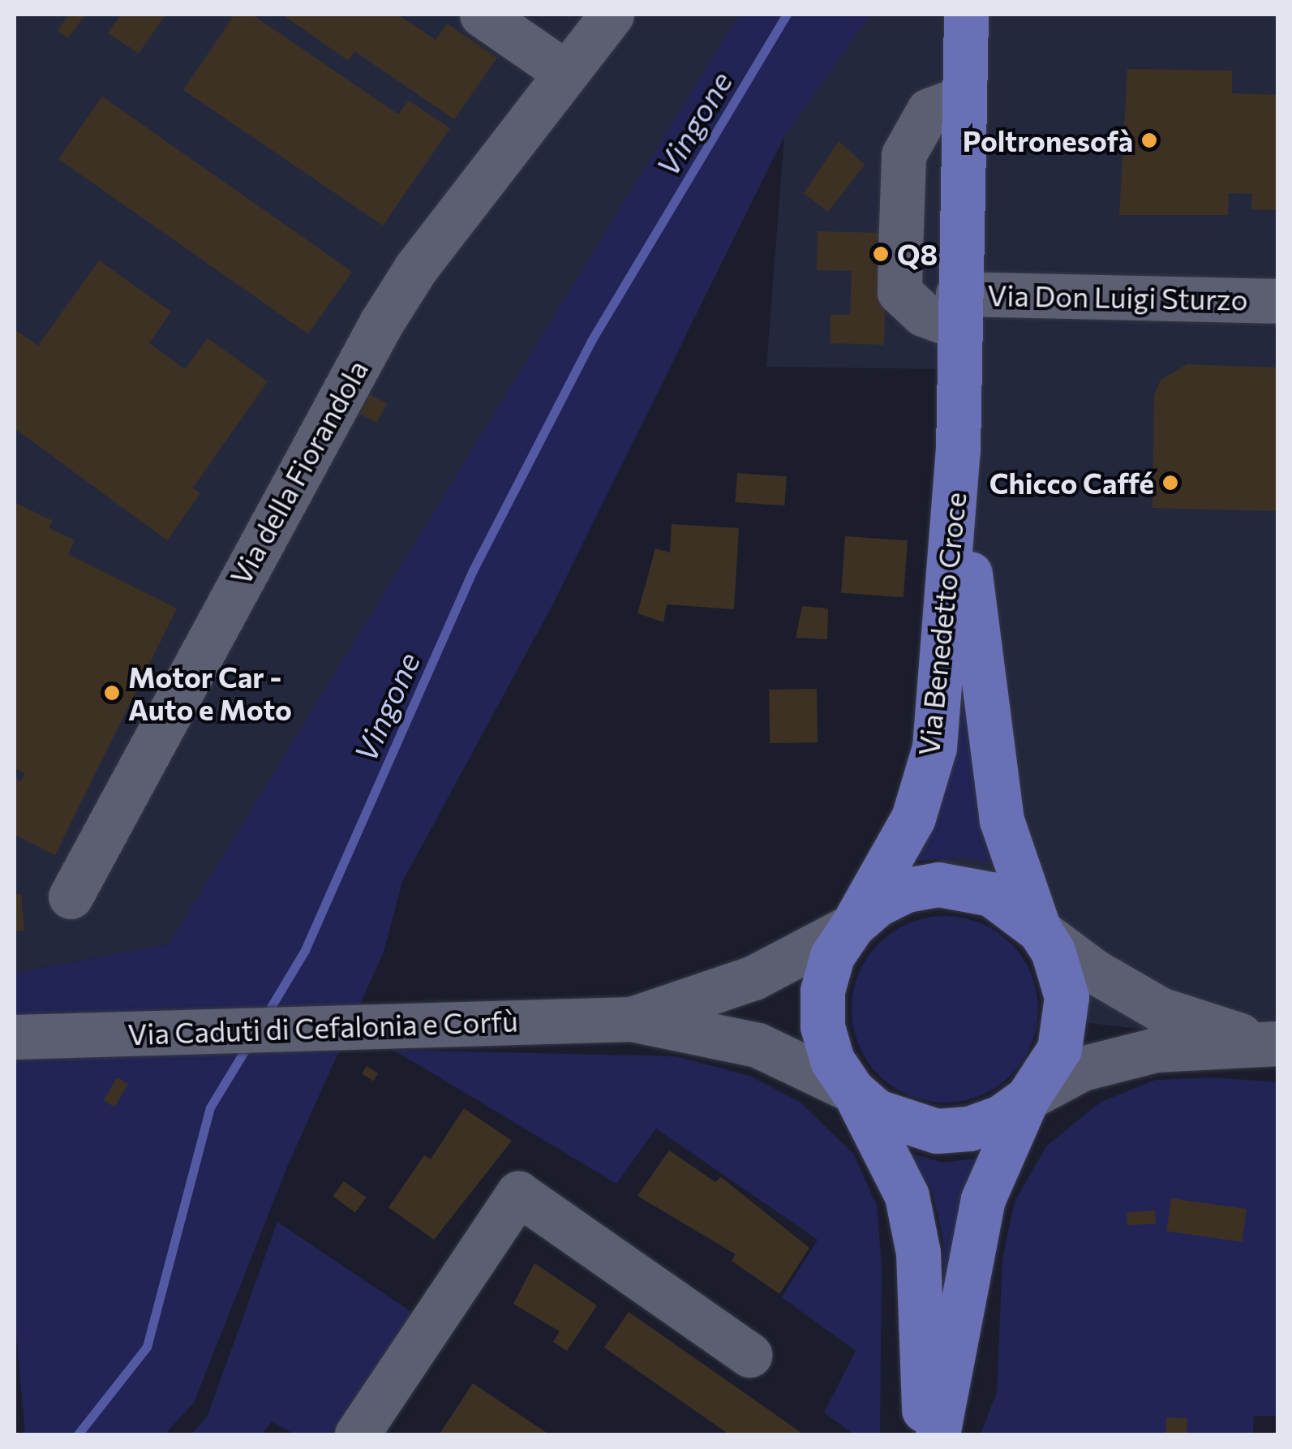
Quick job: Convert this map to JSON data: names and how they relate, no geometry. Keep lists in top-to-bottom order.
{
  "streets": {
    "main road": ["Via Benedetto Croce"],
    "street": ["Via Don Luigi Sturzo", "Via della Fiorandola", "Via Caduti di Cefalonia e Corfù"]
  },
  "crossings": [
    ["Via Don Luigi Sturzo", "Via Benedetto Croce"],
    ["Via Benedetto Croce", "Via Caduti di Cefalonia e Corfù"]
  ],
  "water": ["Vingone"],
  "places": [
    "Poltronesofà",
    "Q8",
    "Chicco Caffé",
    "Motor Car - Auto e Moto"
  ]
}
